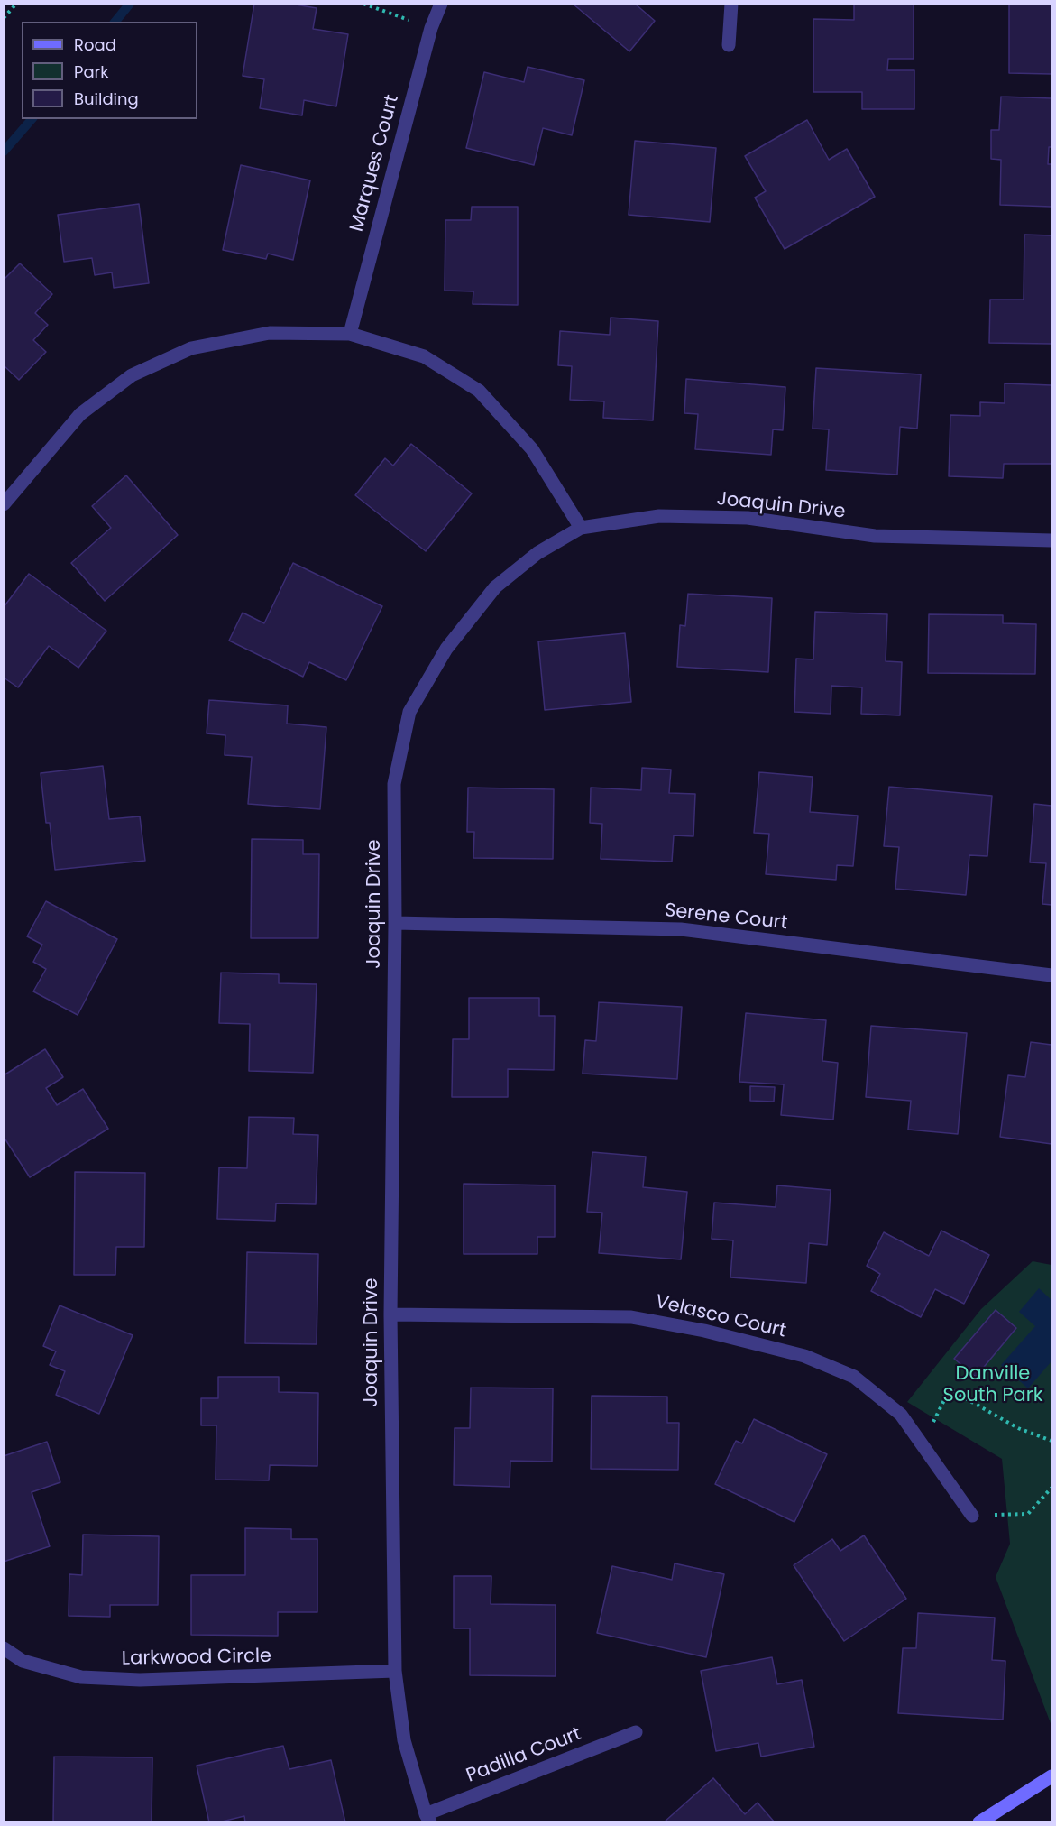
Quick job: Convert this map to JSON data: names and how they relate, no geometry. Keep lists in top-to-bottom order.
{
  "streets": {
    "street": [
      "Marques Court",
      "Joaquin Drive",
      "Serene Court",
      "Velasco Court",
      "Larkwood Circle",
      "Padilla Court"
    ]
  },
  "crossings": [
    ["Joaquin Drive", "Serene Court"],
    ["Joaquin Drive", "Velasco Court"],
    ["Joaquin Drive", "Larkwood Circle"],
    ["Joaquin Drive", "Padilla Court"]
  ],
  "parks": ["Danville South Park"],
  "legend": ["Road", "Park", "Building"]
}
